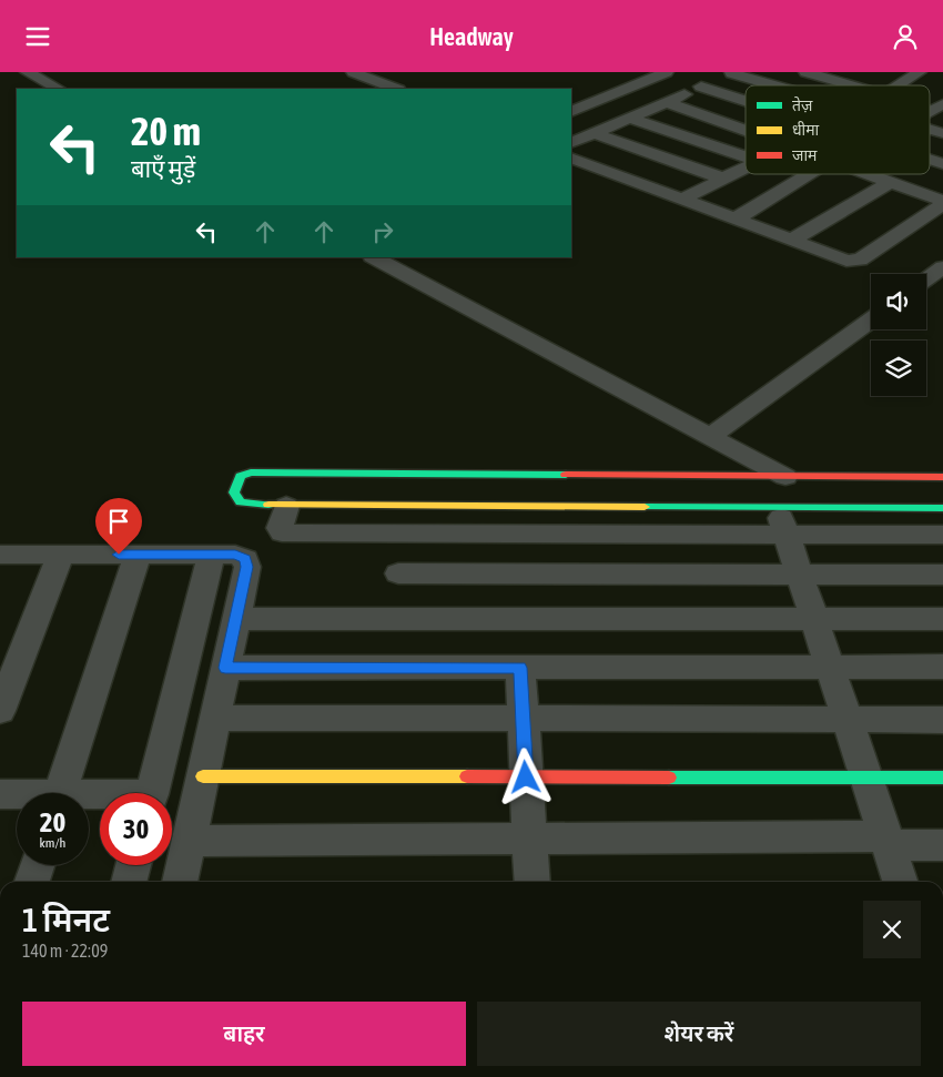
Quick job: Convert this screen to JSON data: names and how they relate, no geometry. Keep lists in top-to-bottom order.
{
  "legend": ["तेज़", "धीमा", "जाम"],
  "page": {
    "header": "Headway",
    "turn": ["20 m", "बाएँ मुड़ें"],
    "speed": "20 km/h",
    "limit": "30",
    "heading": ["1 मिनट", "140 m · 22:09"],
    "buttons": ["बाहर", "शेयर करें"]
  }
}
